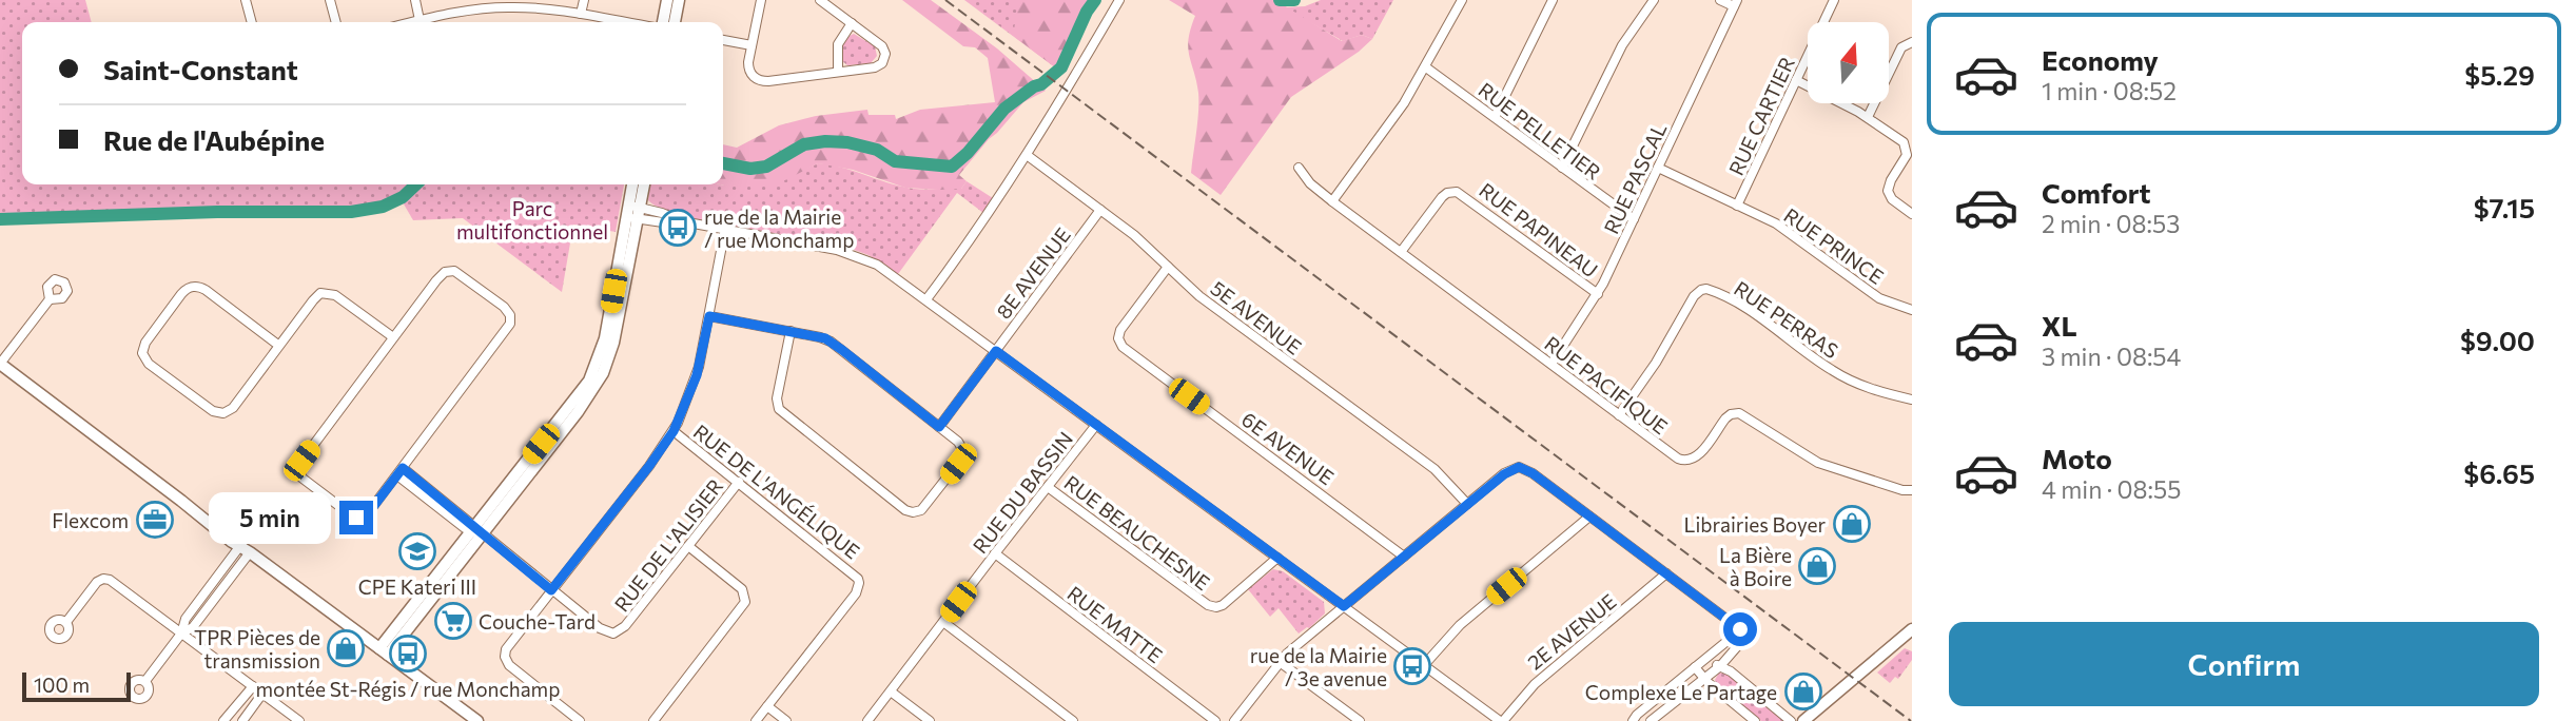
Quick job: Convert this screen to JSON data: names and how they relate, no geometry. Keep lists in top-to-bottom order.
{
  "streets": {
    "street": [
      "RUE CARTIER",
      "RUE PELLETIER",
      "RUE PASCAL",
      "RUE PAPINEAU",
      "RUE PRINCE",
      "8E AVENUE",
      "5E AVENUE",
      "RUE PERRAS",
      "RUE PACIFIQUE",
      "6E AVENUE",
      "RUE DE L'ANGÉLIQUE",
      "RUE DU BASSIN",
      "RUE BEAUCHESNE",
      "RUE DE L'ALISIER",
      "RUE MATTE",
      "2E AVENUE"
    ]
  },
  "crossings": [
    ["RUE CARTIER", "RUE PRINCE"],
    ["RUE PELLETIER", "RUE PASCAL"],
    ["RUE PASCAL", "RUE PAPINEAU"],
    ["RUE PASCAL", "RUE PRINCE"],
    ["RUE PASCAL", "RUE PACIFIQUE"],
    ["RUE PAPINEAU", "RUE PACIFIQUE"],
    ["8E AVENUE", "5E AVENUE"],
    ["5E AVENUE", "6E AVENUE"],
    ["RUE PERRAS", "RUE PACIFIQUE"],
    ["RUE DE L'ANGÉLIQUE", "RUE DE L'ALISIER"],
    ["RUE DU BASSIN", "RUE BEAUCHESNE"],
    ["RUE DU BASSIN", "RUE MATTE"]
  ],
  "parks": ["Parc multifonctionnel"],
  "places": {
    "bus stop": ["rue de la Mairie / rue Monchamp", "montée St-Régis / rue Monchamp", "rue de la Mairie / 3e avenue"],
    "office": ["Flexcom"],
    "shop": [
      "Librairies Boyer",
      "La Bière à Boire",
      "TPR Pièces de transmission",
      "Complexe Le Partage"
    ],
    "school or university": ["CPE Kateri III"],
    "supermarket": ["Couche-Tard"]
  },
  "scale_bar": "100 m",
  "north": "top",
  "page": {
    "list": [
      {
        "name": "Economy",
        "note": "1 min · 08:52",
        "value": "$5.29"
      },
      {
        "name": "Comfort",
        "note": "2 min · 08:53",
        "value": "$7.15"
      },
      {
        "name": "XL",
        "note": "3 min · 08:54",
        "value": "$9.00"
      },
      {
        "name": "Moto",
        "note": "4 min · 08:55",
        "value": "$6.65"
      }
    ],
    "banner": ["Saint-Constant", "Rue de l'Aubépine"],
    "bubble": "5 min",
    "buttons": "Confirm",
    "scale": "100 m"
  }
}
